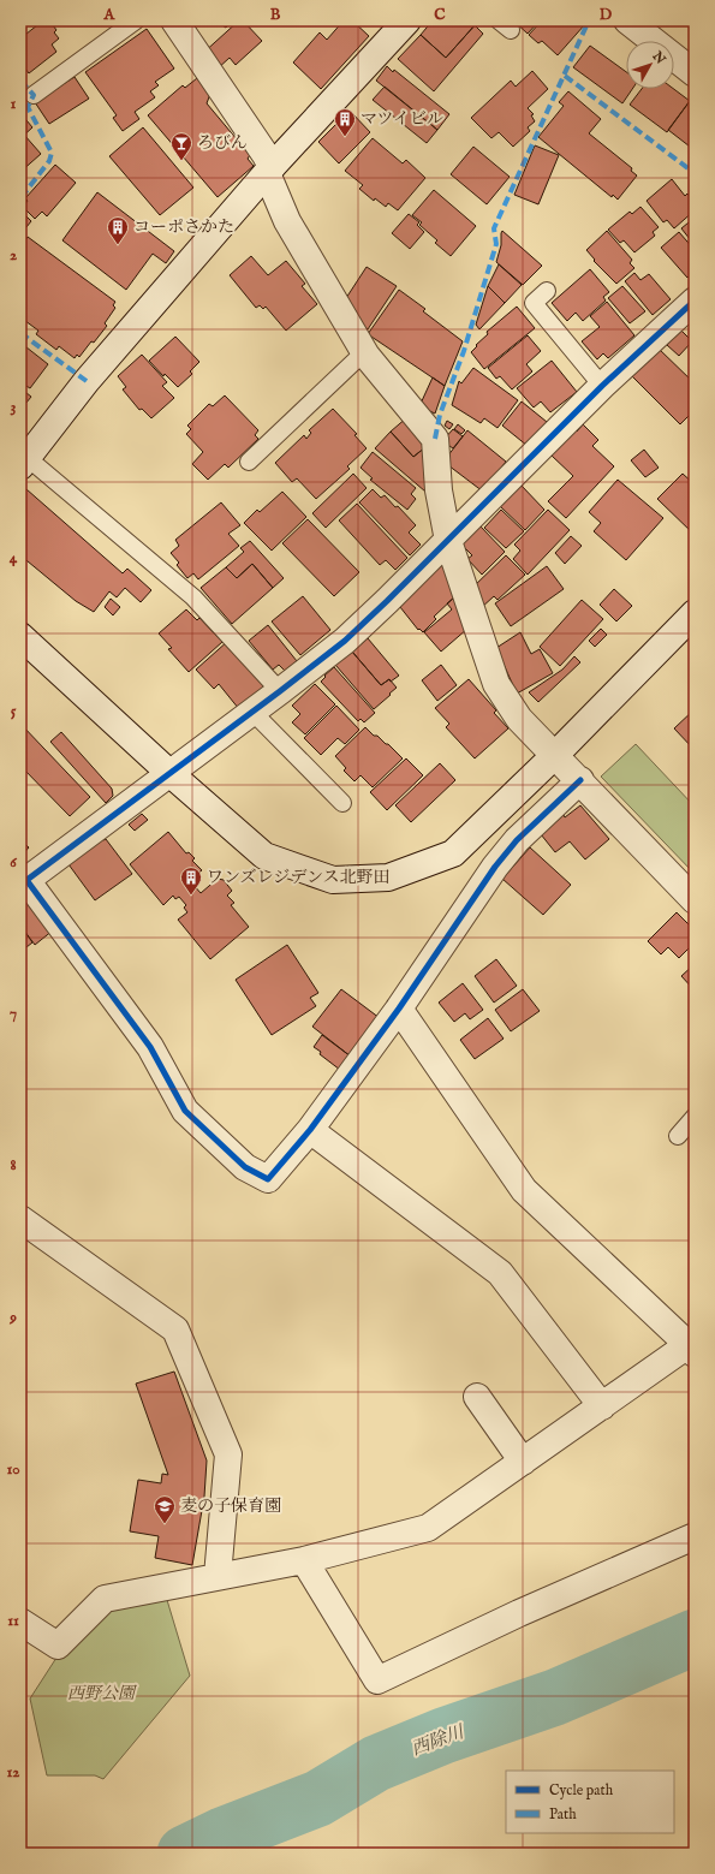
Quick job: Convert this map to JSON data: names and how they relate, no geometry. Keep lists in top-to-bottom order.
{
  "water": ["西除川"],
  "parks": ["西野公園"],
  "places": {
    "building": ["マツイビル", "コーポさかた", "ワンズレジデンス北野田"],
    "bar": ["ろびん"],
    "school or university": ["麦の子保育園"]
  },
  "legend": ["Cycle path", "Path"],
  "north": "top right",
  "grid": {
    "columns": [
      "A",
      "B",
      "C",
      "D"
    ],
    "rows": [
      "1",
      "2",
      "3",
      "4",
      "5",
      "6",
      "7",
      "8",
      "9",
      "10",
      "11",
      "12"
    ]
  }
}
